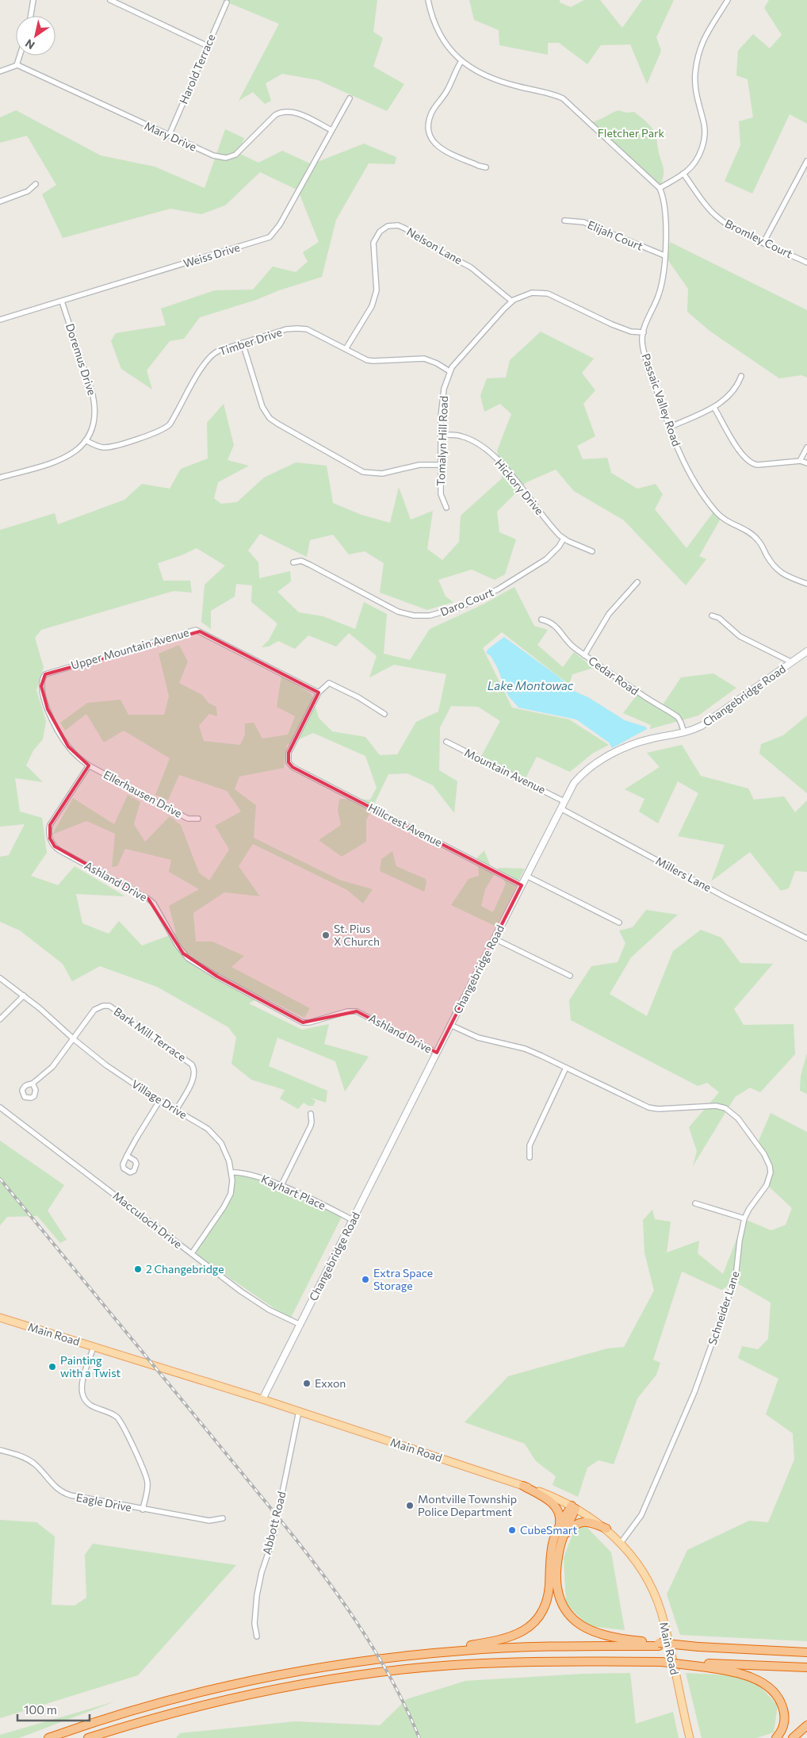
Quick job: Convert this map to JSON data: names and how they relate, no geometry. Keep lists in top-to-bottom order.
{
  "streets": {
    "main road": ["Changebridge Road", "Main Road"],
    "street": [
      "Harold Terrace",
      "Mary Drive",
      "Elijah Court",
      "Bromley Court",
      "Nelson Lane",
      "Weiss Drive",
      "Timber Drive",
      "Doremus Drive",
      "Passaic Valley Road",
      "Tomalyn Hill Road",
      "Hickory Drive",
      "Daro Court",
      "Upper Mountain Avenue",
      "Cedar Road",
      "Mountain Avenue",
      "Ellerhausen Drive",
      "Hillcrest Avenue",
      "Millers Lane",
      "Ashland Drive",
      "Bark Mill Terrace",
      "Village Drive",
      "Kayhart Place",
      "Macculoch Drive",
      "Schneider Lane",
      "Eagle Drive",
      "Abbott Road"
    ]
  },
  "crossings": [
    ["Harold Terrace", "Mary Drive"],
    ["Mary Drive", "Weiss Drive"],
    ["Elijah Court", "Passaic Valley Road"],
    ["Nelson Lane", "Timber Drive"],
    ["Nelson Lane", "Tomalyn Hill Road"],
    ["Weiss Drive", "Doremus Drive"],
    ["Timber Drive", "Doremus Drive"],
    ["Timber Drive", "Tomalyn Hill Road"],
    ["Passaic Valley Road", "Tomalyn Hill Road"],
    ["Tomalyn Hill Road", "Hickory Drive"],
    ["Hickory Drive", "Daro Court"],
    ["Upper Mountain Avenue", "Ellerhausen Drive"],
    ["Upper Mountain Avenue", "Hillcrest Avenue"],
    ["Upper Mountain Avenue", "Ashland Drive"],
    ["Cedar Road", "Changebridge Road"],
    ["Changebridge Road", "Mountain Avenue"],
    ["Changebridge Road", "Hillcrest Avenue"],
    ["Changebridge Road", "Millers Lane"],
    ["Changebridge Road", "Ashland Drive"],
    ["Changebridge Road", "Kayhart Place"],
    ["Changebridge Road", "Macculoch Drive"],
    ["Changebridge Road", "Schneider Lane"],
    ["Changebridge Road", "Main Road"],
    ["Ellerhausen Drive", "Ashland Drive"],
    ["Bark Mill Terrace", "Village Drive"],
    ["Village Drive", "Kayhart Place"],
    ["Village Drive", "Macculoch Drive"],
    ["Schneider Lane", "Main Road"],
    ["Main Road", "Abbott Road"]
  ],
  "water": ["Lake Montowac"],
  "parks": ["Fletcher Park"],
  "places": [
    "St. Pius X Church",
    "2 Changebridge",
    "Extra Space Storage",
    "Painting with a Twist",
    "Exxon",
    "Montville Township Police Department",
    "CubeSmart"
  ],
  "scale_bar": "100 m",
  "north": "bottom left"
}
